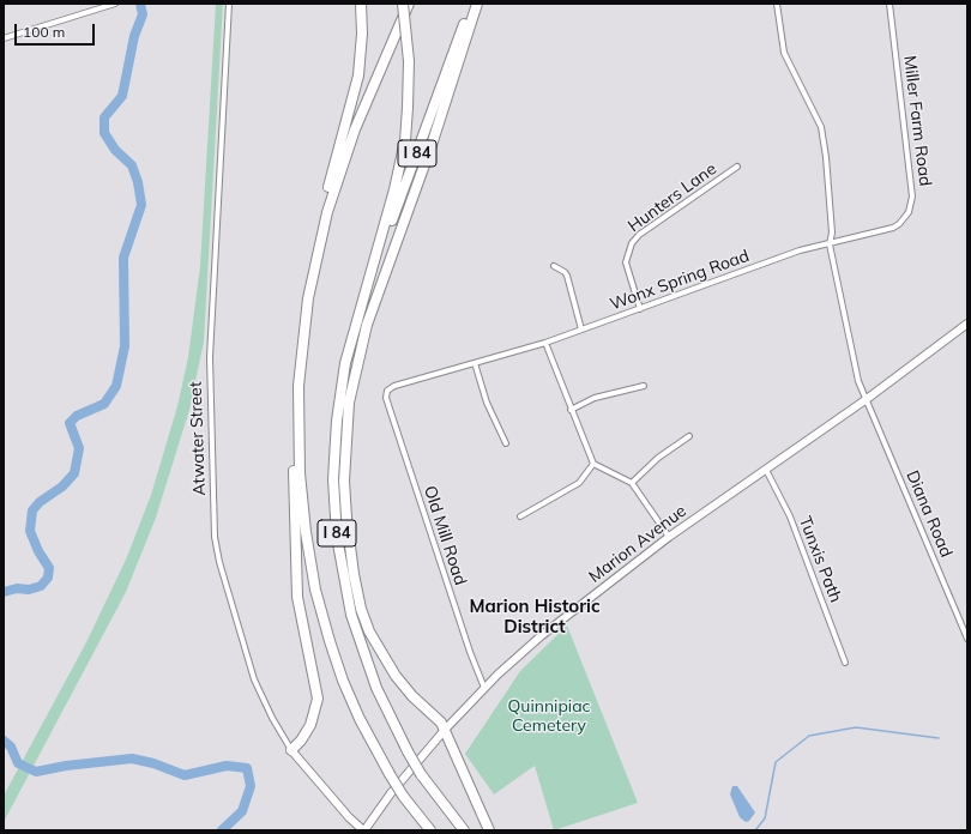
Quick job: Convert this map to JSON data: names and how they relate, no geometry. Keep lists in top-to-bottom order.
{
  "streets": {
    "highway": ["I 84"],
    "main road": ["Atwater Street", "Marion Avenue"],
    "street": [
      "Miller Farm Road",
      "Hunters Lane",
      "Wonx Spring Road",
      "Diana Road",
      "Old Mill Road",
      "Tunxis Path"
    ]
  },
  "crossings": [
    ["Miller Farm Road", "Wonx Spring Road"],
    ["Hunters Lane", "Wonx Spring Road"],
    ["Wonx Spring Road", "Old Mill Road"],
    ["Atwater Street", "Marion Avenue"],
    ["Diana Road", "Marion Avenue"],
    ["Old Mill Road", "Marion Avenue"],
    ["Marion Avenue", "Tunxis Path"]
  ],
  "districts": ["Marion Historic District"],
  "parks": ["Quinnipiac Cemetery"],
  "scale_bar": "100 m"
}
